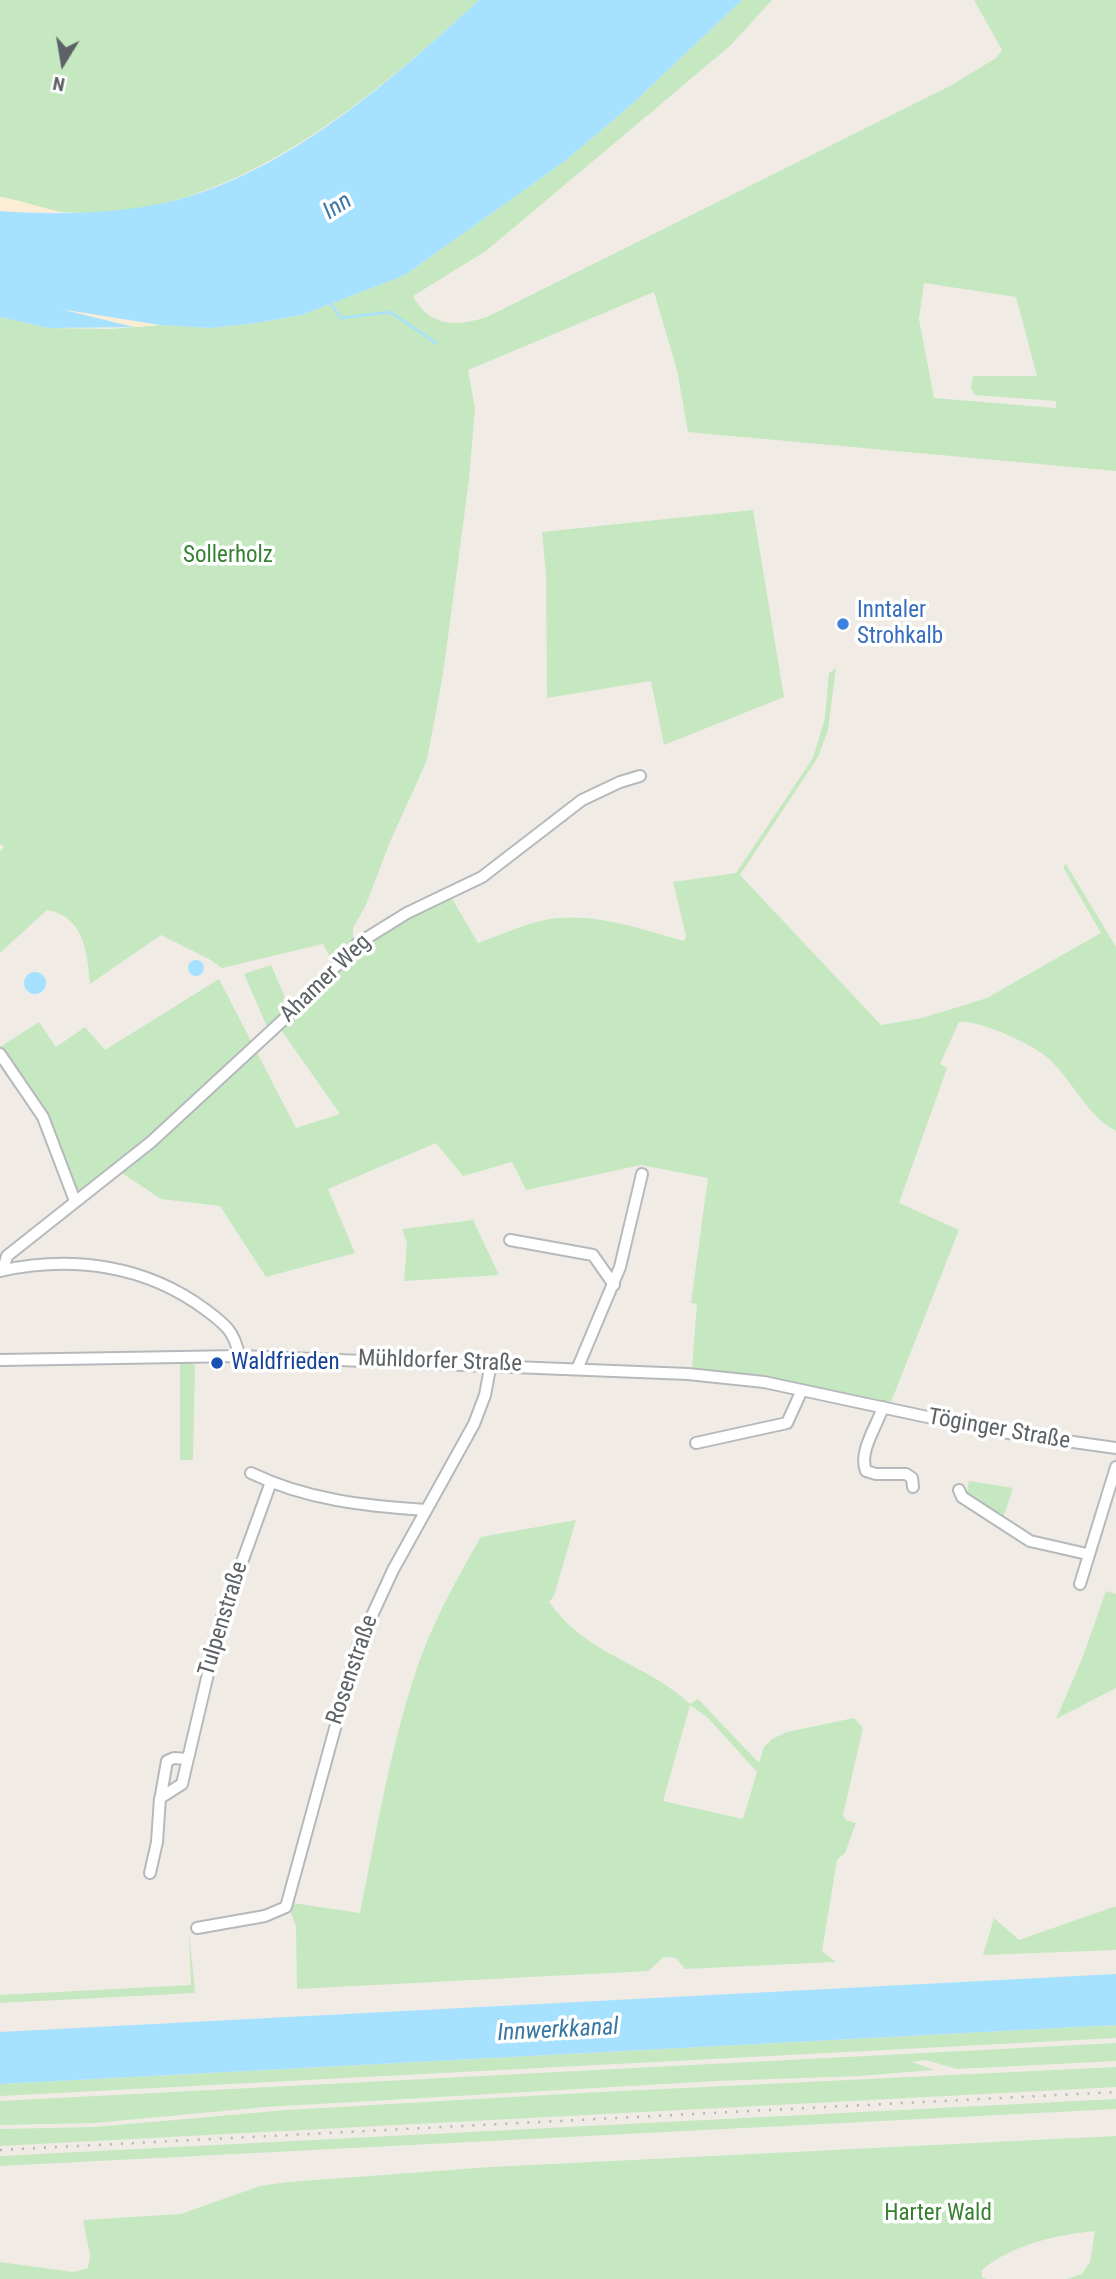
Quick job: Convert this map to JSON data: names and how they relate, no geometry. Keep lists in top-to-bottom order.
{
  "streets": {
    "street": [
      "Ahamer Weg",
      "Mühldorfer Straße",
      "Töginger Straße",
      "Tulpenstraße",
      "Rosenstraße"
    ]
  },
  "crossings": [
    ["Mühldorfer Straße", "Töginger Straße"],
    ["Mühldorfer Straße", "Rosenstraße"]
  ],
  "water": ["Inn", "Innwerkkanal"],
  "parks": ["Sollerholz", "Harter Wald"],
  "places": ["Inntaler Strohkalb", "Waldfrieden"],
  "north": "bottom"
}
